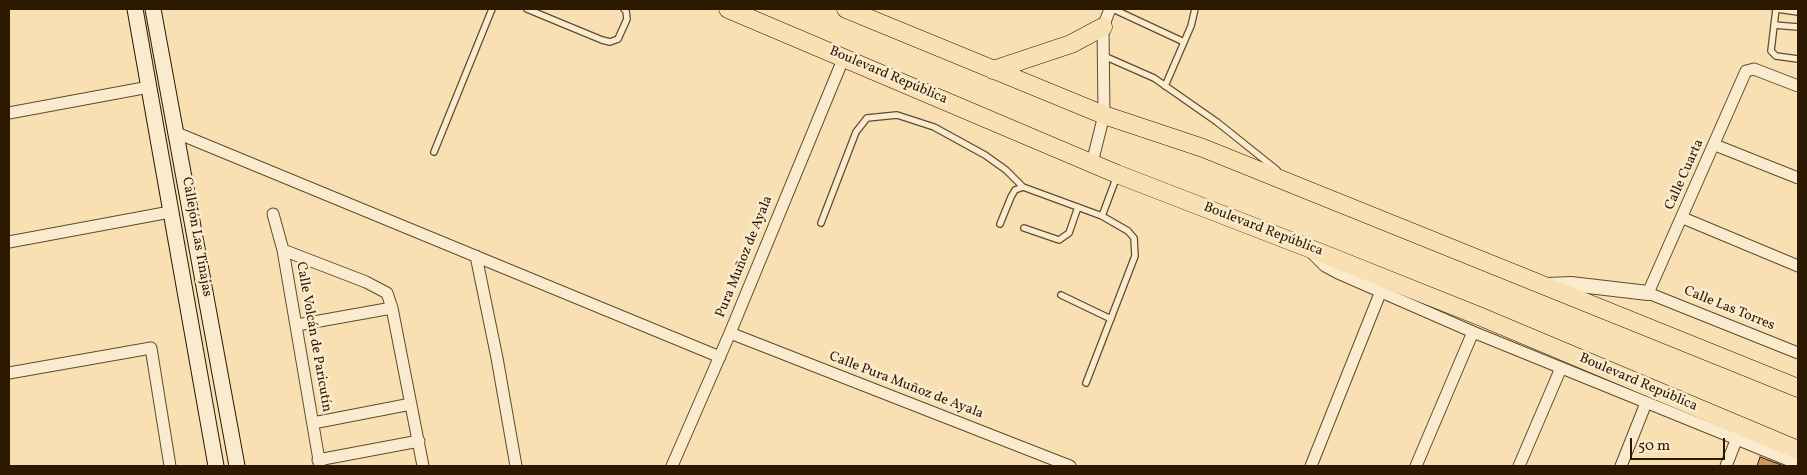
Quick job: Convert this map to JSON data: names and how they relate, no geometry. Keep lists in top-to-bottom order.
{
  "streets": {
    "main road": ["Boulevard República", "Callejón Las Tinajas"],
    "street": [
      "Calle Cuarta",
      "Pura Muñoz de Ayala",
      "Calle Las Torres",
      "Calle Volcán de Paricutín",
      "Calle Pura Muñoz de Ayala"
    ]
  },
  "crossings": [
    ["Boulevard República", "Pura Muñoz de Ayala"],
    ["Calle Cuarta", "Calle Las Torres"],
    ["Pura Muñoz de Ayala", "Calle Pura Muñoz de Ayala"]
  ],
  "scale_bar": "50 m"
}
